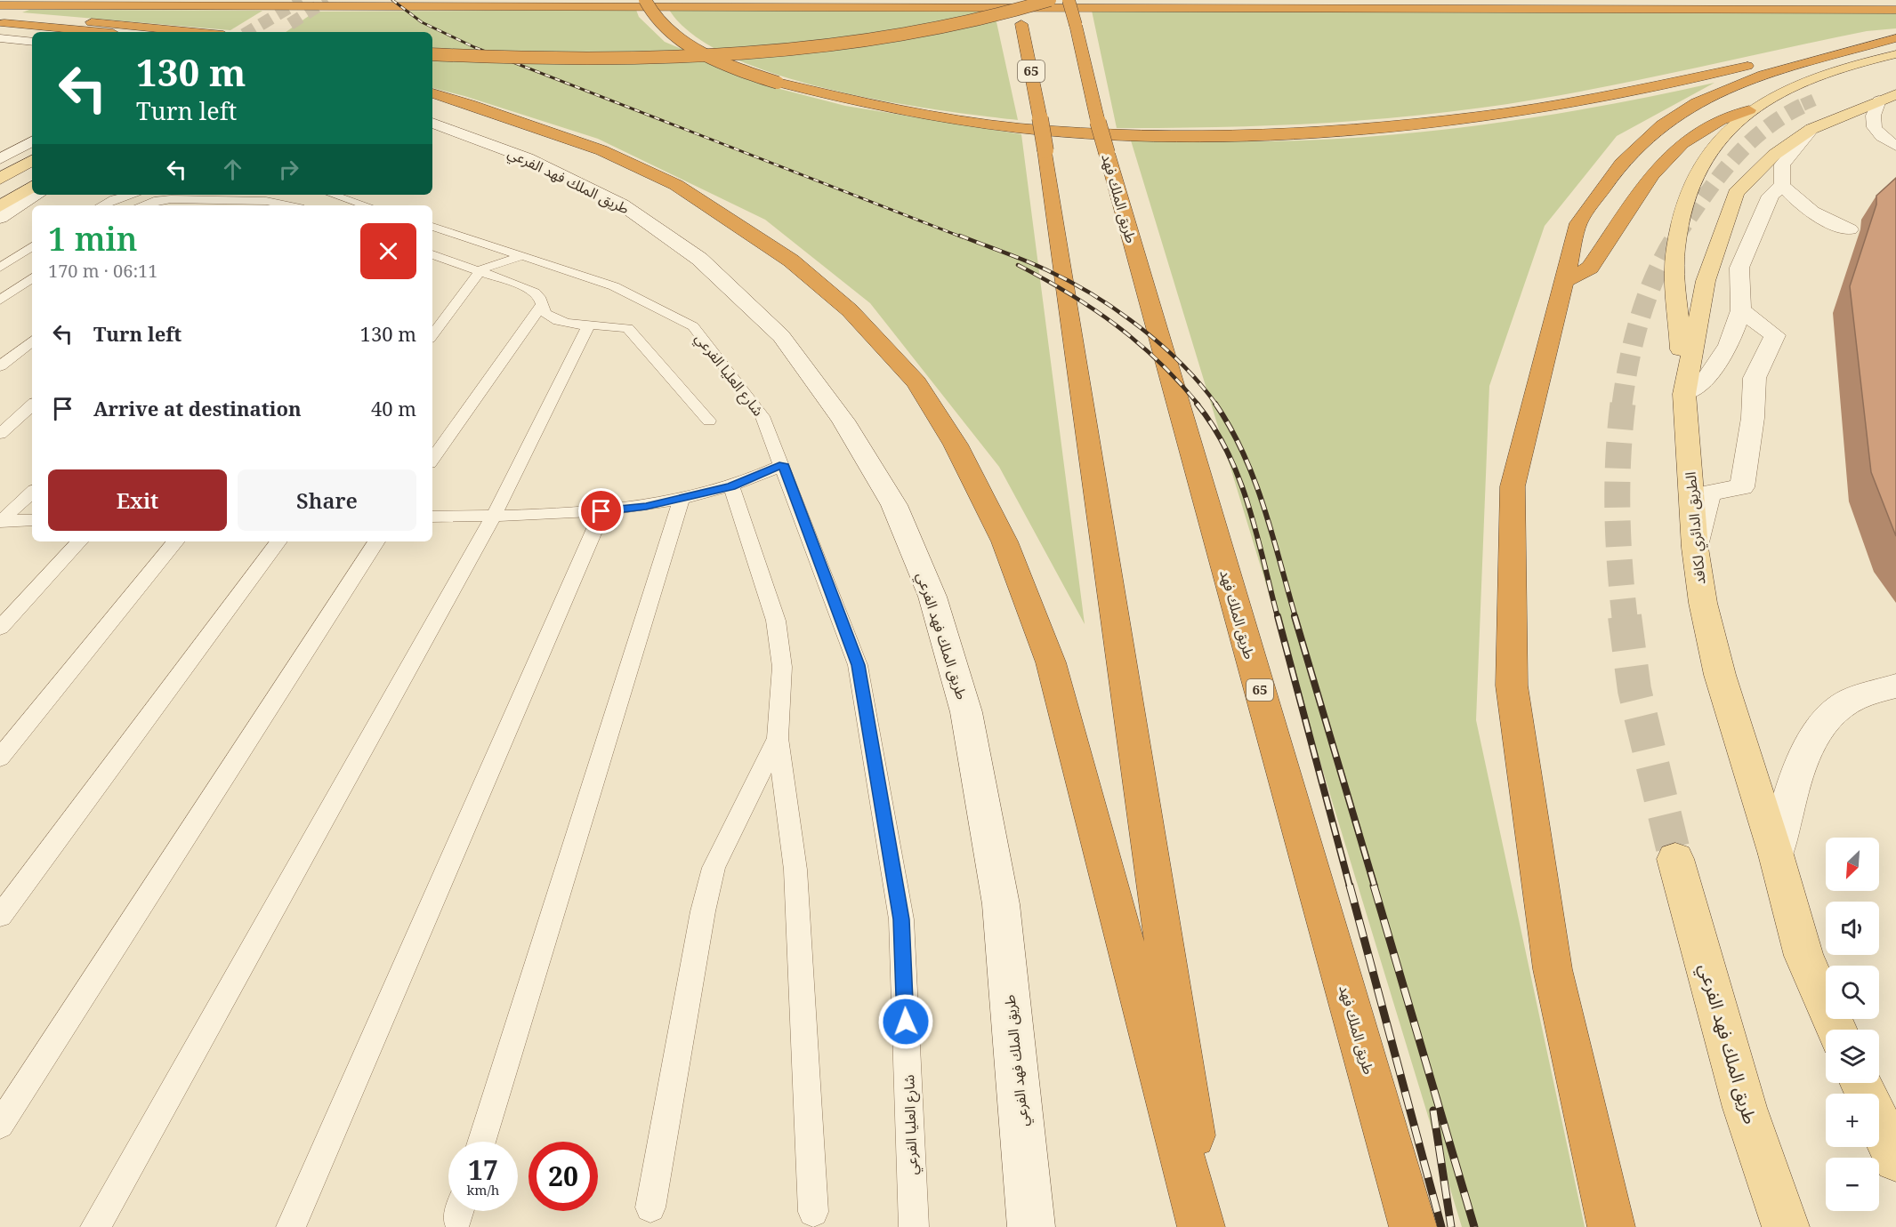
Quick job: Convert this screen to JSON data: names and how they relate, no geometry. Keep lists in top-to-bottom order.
{
  "streets": {
    "highway": ["65", "طريق الملك فهد"],
    "main road": ["طريق الملك فهد الفرعي", "الطريق الدائري لكافد"],
    "lane": ["شارع العليا الفرعي"]
  },
  "north": "bottom left",
  "page": {
    "turn": ["130 m", "Turn left"],
    "heading": ["1 min", "170 m · 06:11"],
    "list": [
      {
        "name": "Turn left",
        "value": "130 m"
      },
      {
        "name": "Arrive at destination",
        "value": "40 m"
      }
    ],
    "buttons": ["Exit", "Share"],
    "map_buttons": ["+", "−"],
    "speed": "17 km/h",
    "limit": "20"
  }
}
